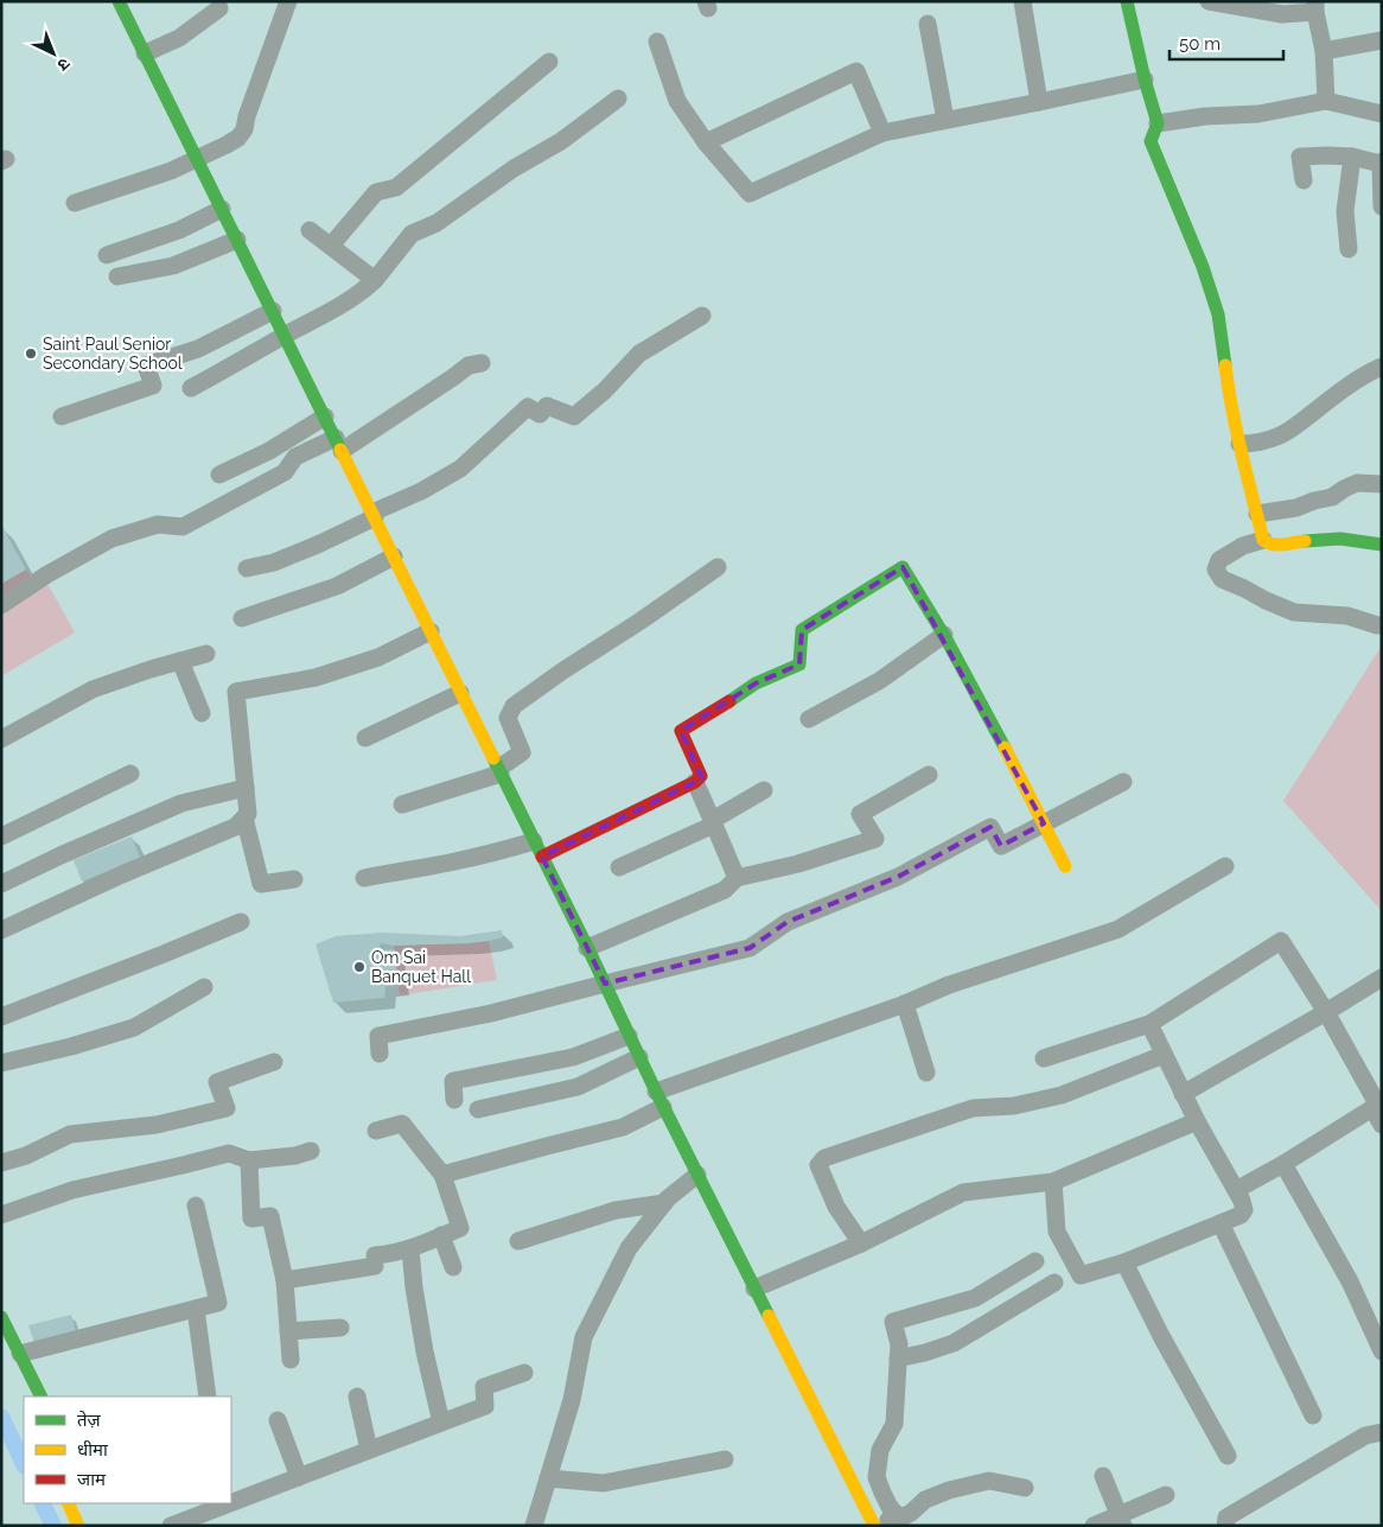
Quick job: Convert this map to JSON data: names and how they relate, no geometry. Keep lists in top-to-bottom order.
{
  "places": ["Saint Paul Senior Secondary School", "Om Sai Banquet Hall"],
  "legend": ["तेज़", "धीमा", "जाम"],
  "scale_bar": "50 m",
  "north": "bottom right"
}
